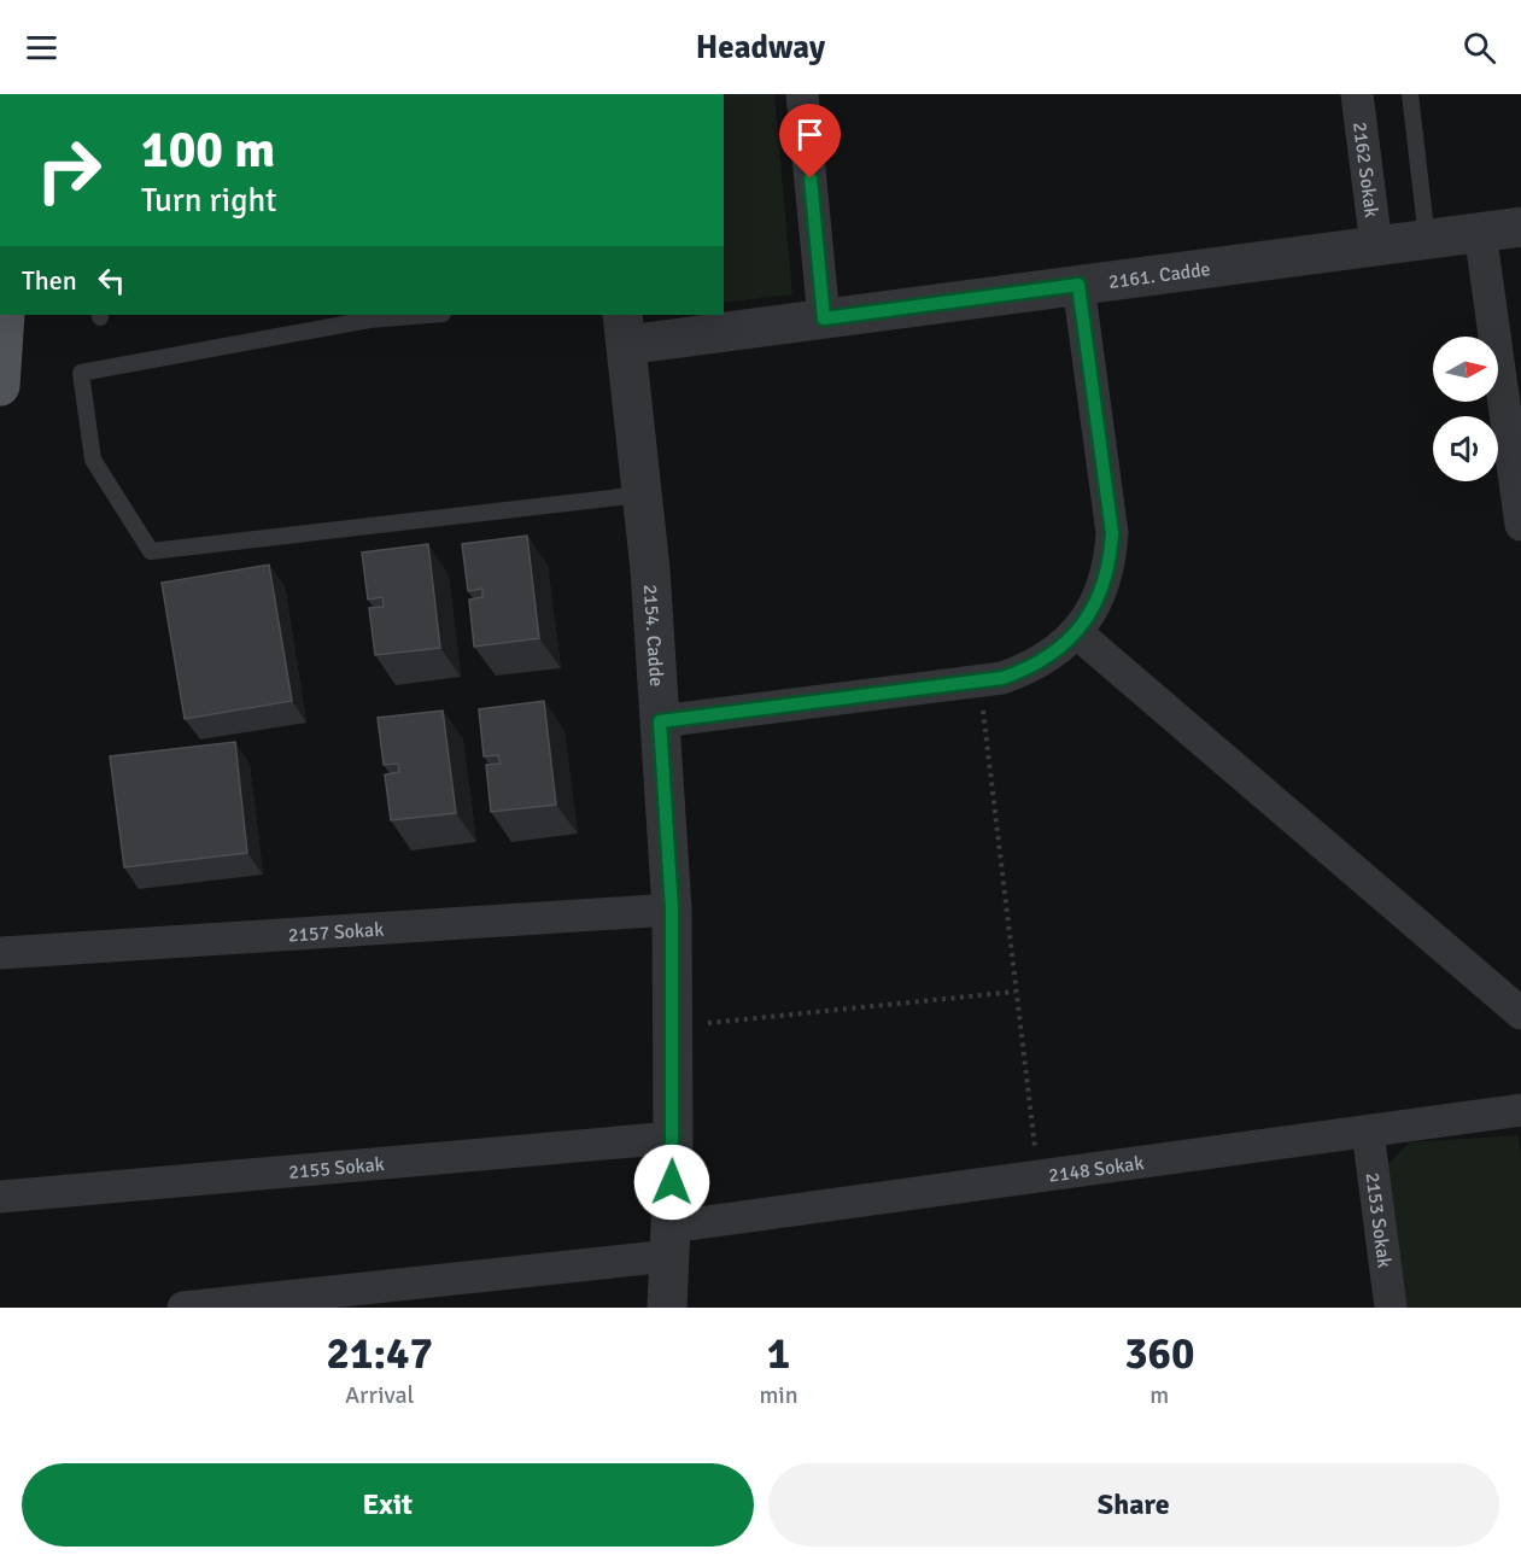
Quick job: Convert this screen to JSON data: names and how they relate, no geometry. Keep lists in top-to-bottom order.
{
  "streets": {
    "street": [
      "2162 Sokak",
      "2161. Cadde",
      "2154. Cadde",
      "2157 Sokak",
      "2155 Sokak",
      "2148 Sokak",
      "2153 Sokak"
    ]
  },
  "crossings": [
    ["2162 Sokak", "2161. Cadde"],
    ["2161. Cadde", "2154. Cadde"],
    ["2154. Cadde", "2157 Sokak"],
    ["2154. Cadde", "2155 Sokak"],
    ["2154. Cadde", "2148 Sokak"],
    ["2148 Sokak", "2153 Sokak"]
  ],
  "north": "right",
  "page": {
    "header": "Headway",
    "turn": ["100 m", "Turn right"],
    "then": "Then",
    "eta": [
      "21:47",
      "Arrival",
      "1",
      "min",
      "360",
      "m"
    ],
    "buttons": ["Exit", "Share"]
  }
}
